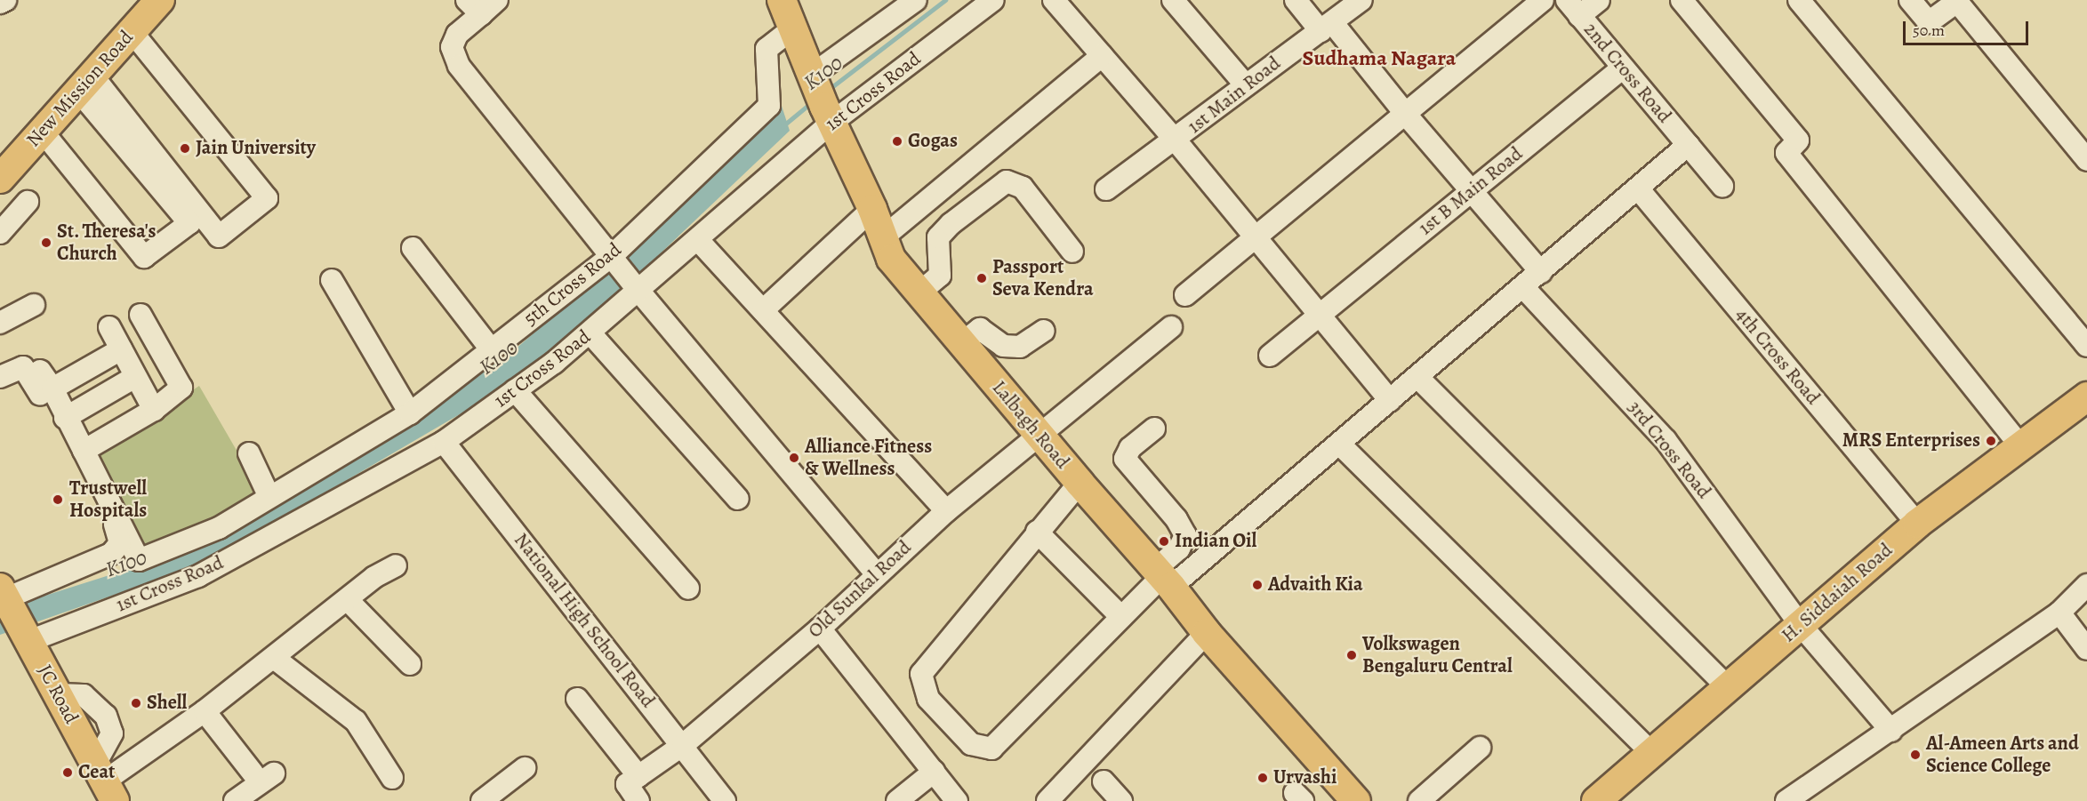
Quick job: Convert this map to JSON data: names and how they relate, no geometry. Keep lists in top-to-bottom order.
{
  "streets": {
    "main road": [
      "New Mission Road",
      "Lalbagh Road",
      "H. Siddaiah Road",
      "JC Road"
    ],
    "street": [
      "2nd Cross Road",
      "1st Cross Road",
      "1st Main Road",
      "1st B Main Road",
      "5th Cross Road",
      "4th Cross Road",
      "3rd Cross Road",
      "Old Sunkal Road",
      "National High School Road"
    ]
  },
  "crossings": [
    ["2nd Cross Road", "1st B Main Road"],
    ["1st Cross Road", "Lalbagh Road"],
    ["1st Cross Road", "National High School Road"],
    ["1st Cross Road", "JC Road"],
    ["5th Cross Road", "Lalbagh Road"],
    ["4th Cross Road", "H. Siddaiah Road"],
    ["Lalbagh Road", "Old Sunkal Road"],
    ["3rd Cross Road", "H. Siddaiah Road"],
    ["Old Sunkal Road", "National High School Road"]
  ],
  "districts": ["Sudhama Nagara"],
  "water": ["K100"],
  "places": [
    "Gogas",
    "Jain University",
    "St. Theresa's Church",
    "Passport Seva Kendra",
    "MRS Enterprises",
    "Alliance Fitness & Wellness",
    "Trustwell Hospitals",
    "Indian Oil",
    "Advaith Kia",
    "Volkswagen Bengaluru Central",
    "Shell",
    "Al-Ameen Arts and Science College",
    "Ceat",
    "Urvashi"
  ],
  "scale_bar": "50 m"
}
